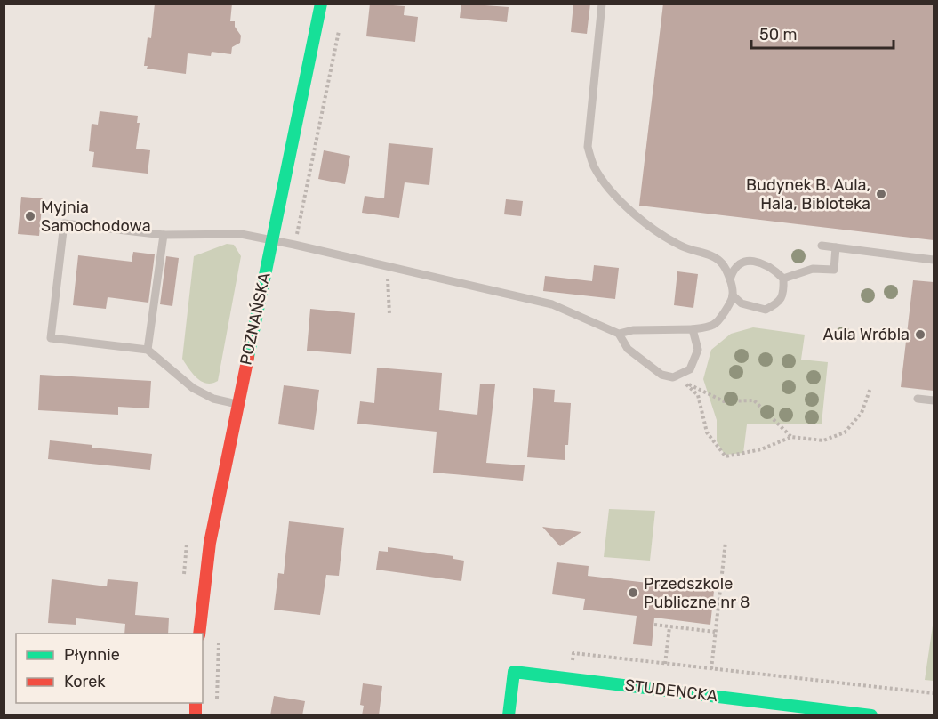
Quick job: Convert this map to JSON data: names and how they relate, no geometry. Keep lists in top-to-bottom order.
{
  "streets": {
    "street": ["POZNAŃSKA", "STUDENCKA"]
  },
  "places": [
    "Budynek B. Aula, Hala, Bibloteka",
    "Myjnia Samochodowa",
    "Aula Wróbla",
    "Przedszkole Publiczne nr 8"
  ],
  "legend": ["Płynnie", "Korek"],
  "scale_bar": "50 m"
}
